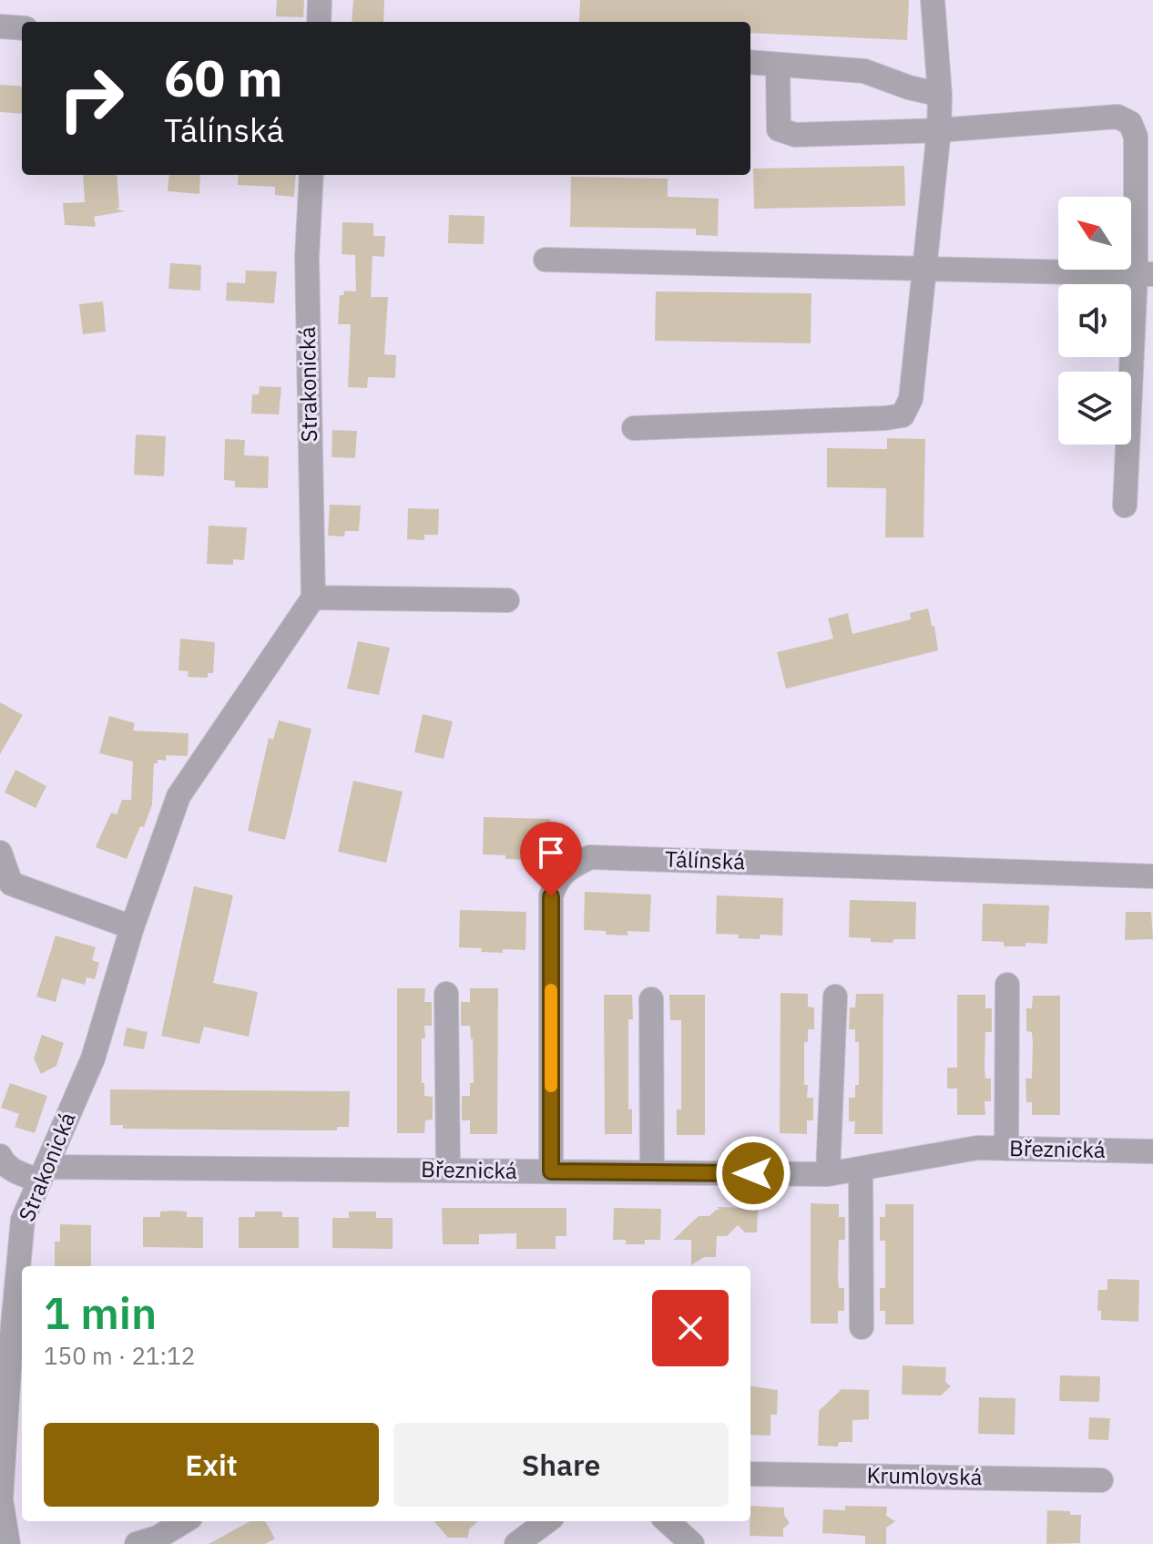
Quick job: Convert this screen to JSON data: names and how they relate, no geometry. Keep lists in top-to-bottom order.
{
  "streets": {
    "street": [
      "Strakonická",
      "Tálínská",
      "Březnická",
      "Krumlovská"
    ]
  },
  "crossings": [
    ["Strakonická", "Březnická"],
    ["Tálínská", "Březnická"]
  ],
  "north": "top left",
  "page": {
    "turn": ["60 m", "Tálínská"],
    "heading": ["1 min", "150 m · 21:12"],
    "buttons": ["Exit", "Share"]
  }
}
